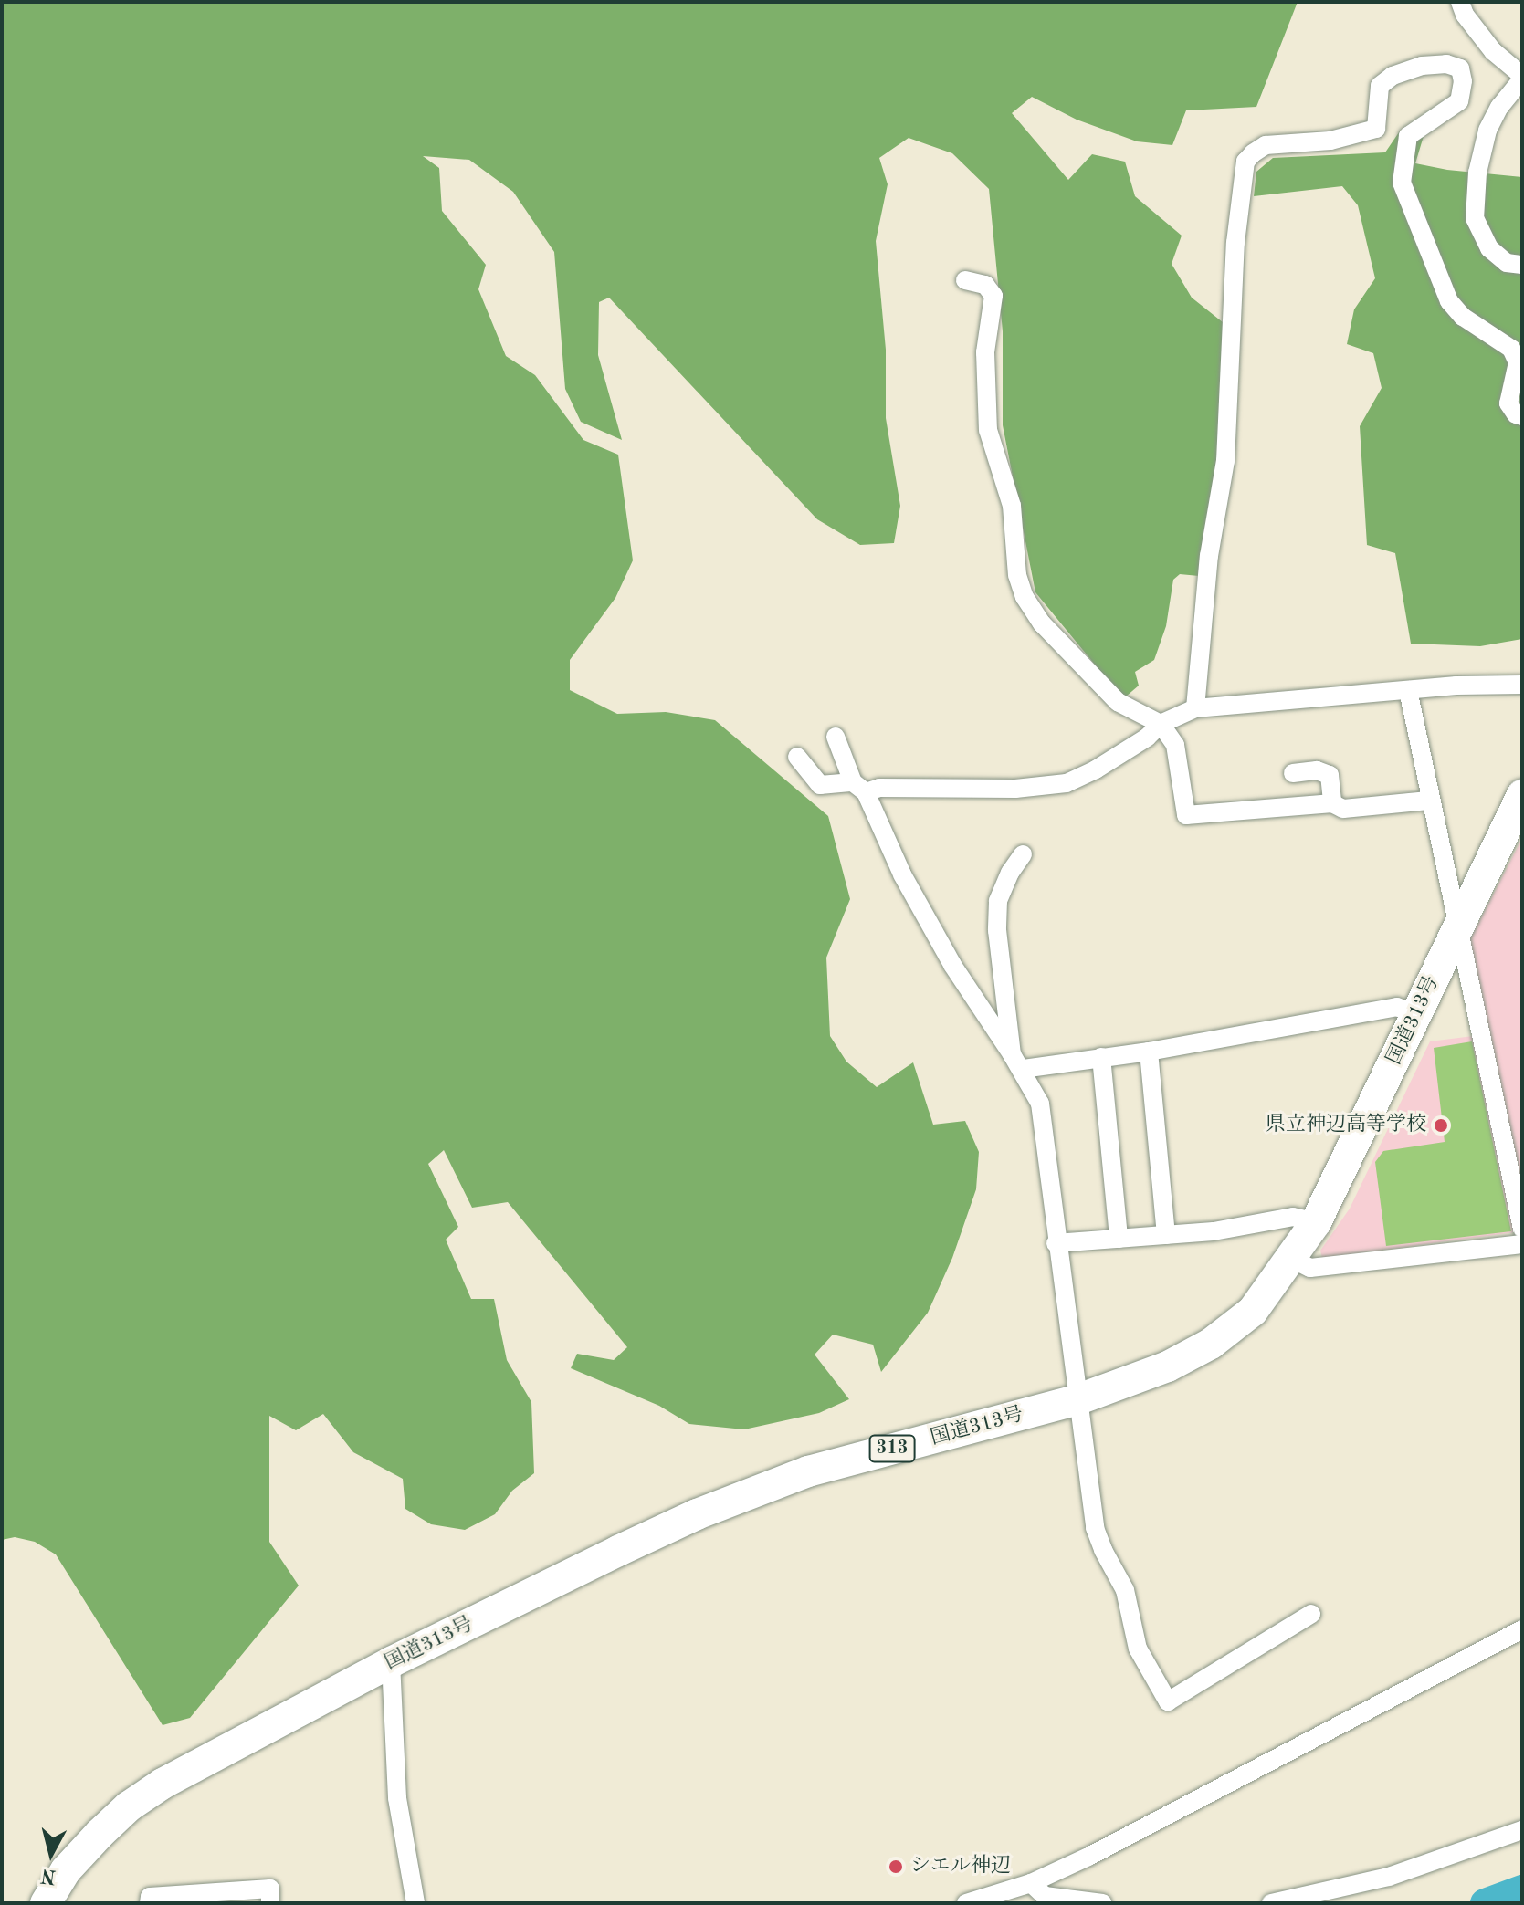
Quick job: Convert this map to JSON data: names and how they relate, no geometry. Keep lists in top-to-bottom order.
{
  "streets": {
    "highway": ["国道313号", "313"]
  },
  "places": ["県立神辺高等学校", "シエル神辺"],
  "north": "bottom"
}
